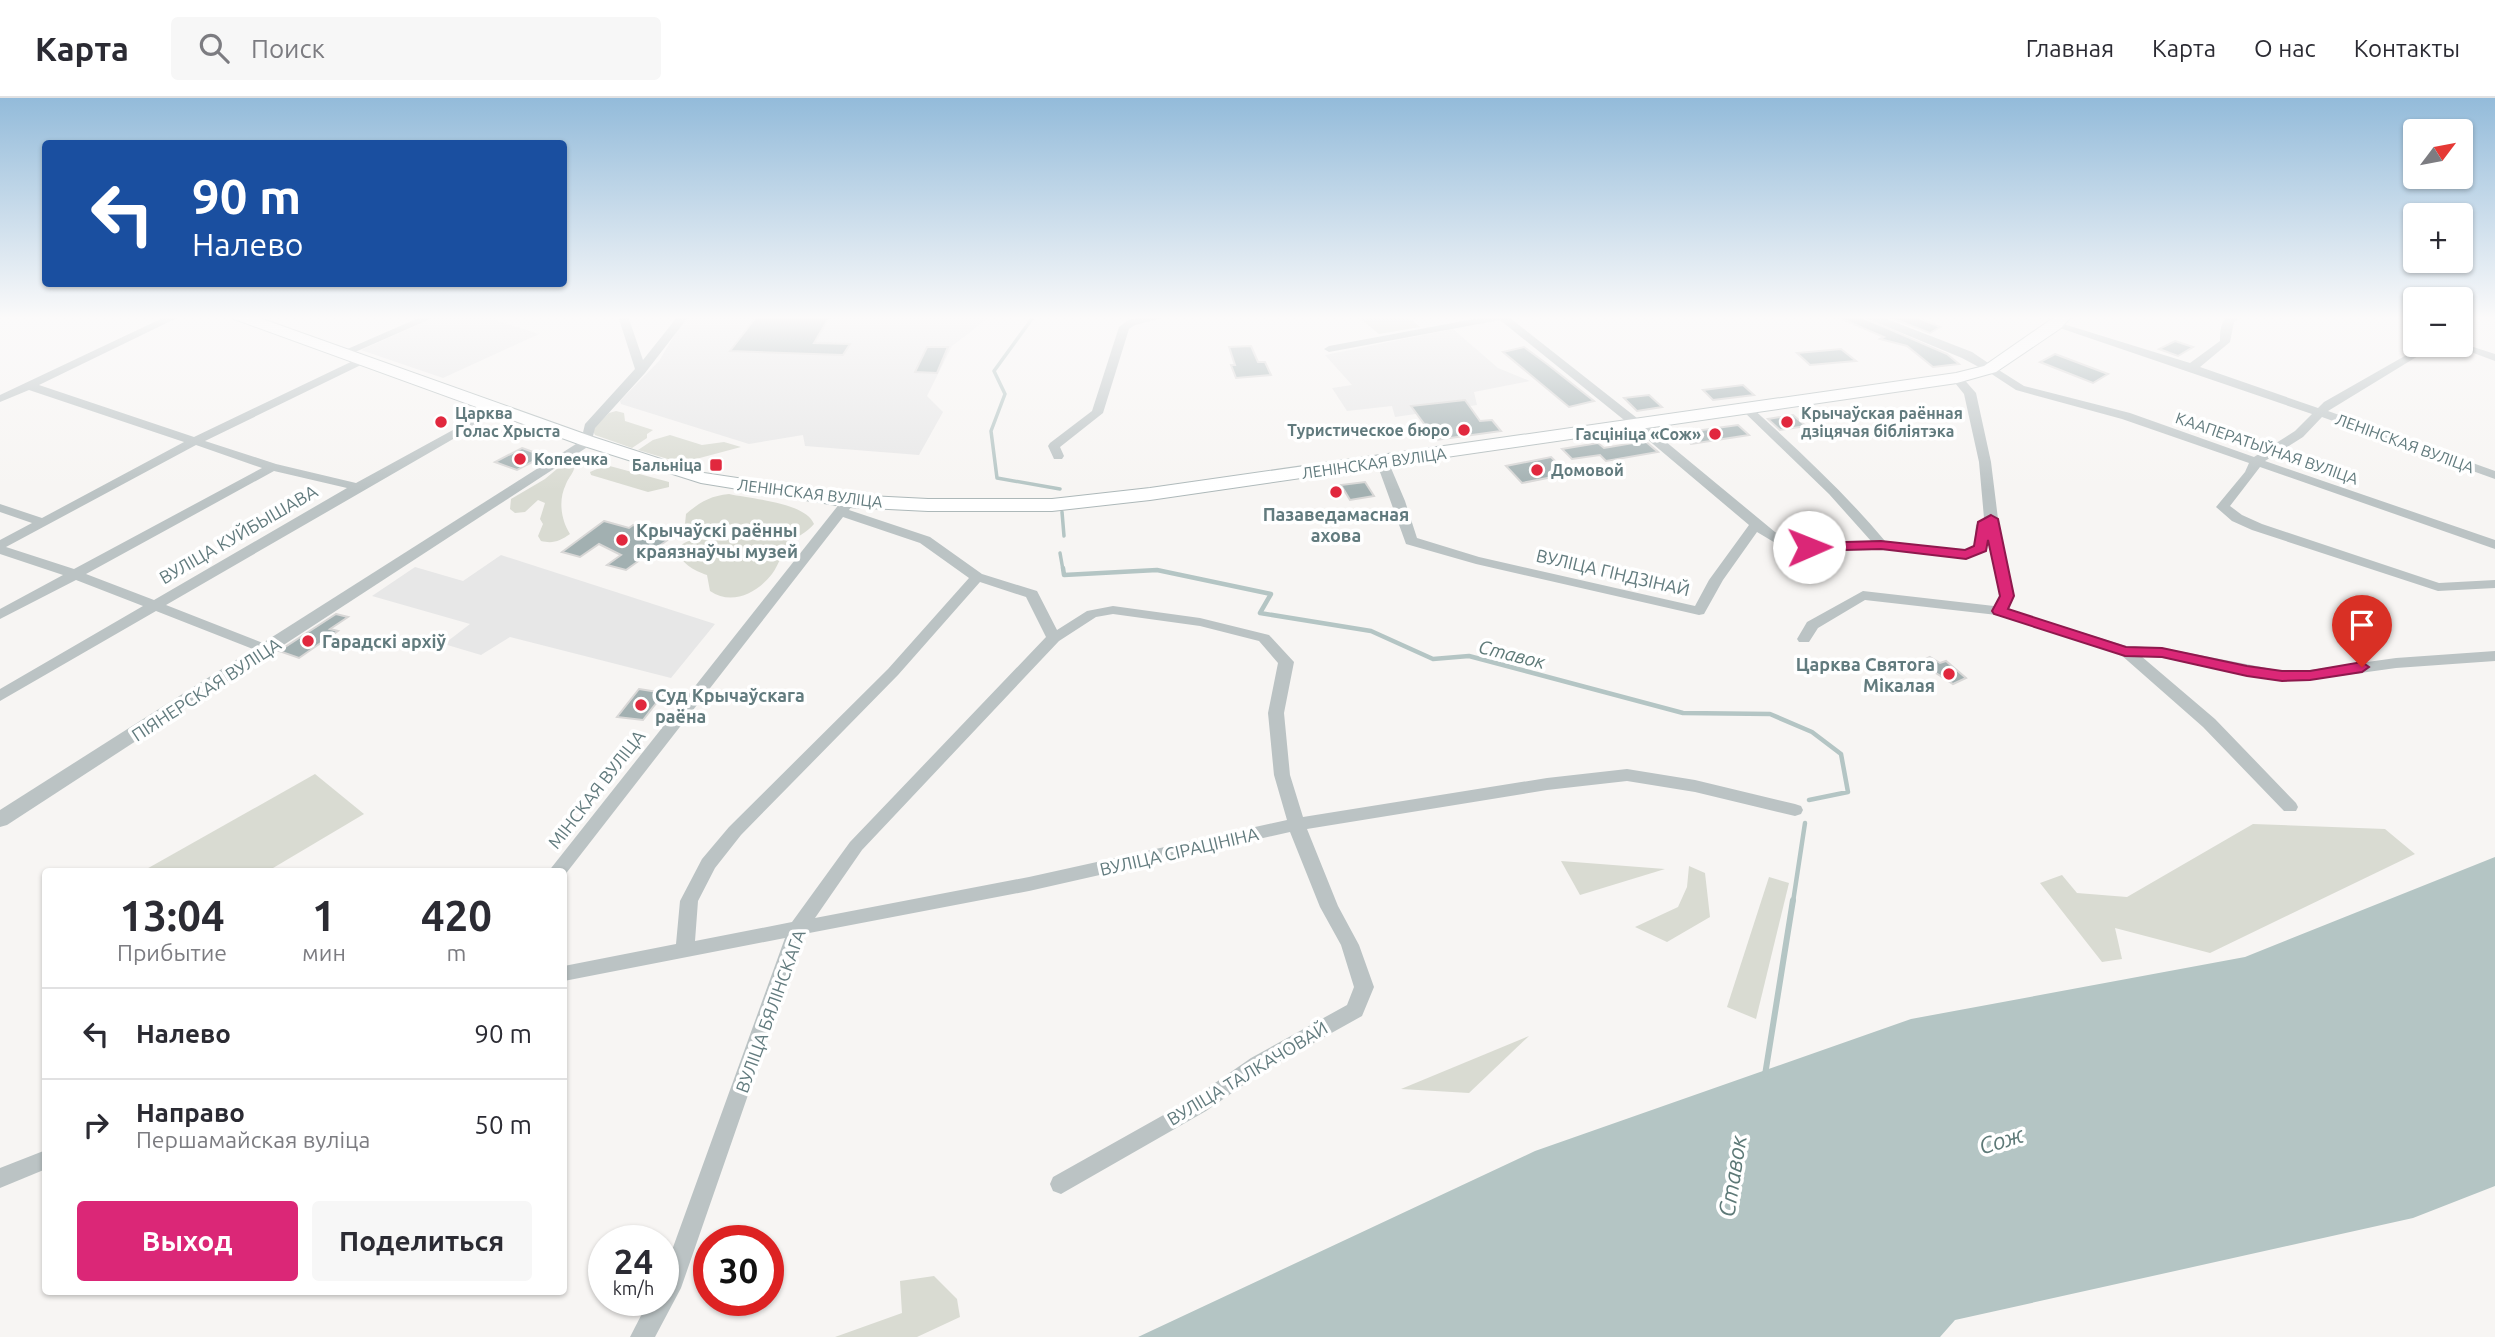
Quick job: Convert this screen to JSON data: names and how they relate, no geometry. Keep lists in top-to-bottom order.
{
  "streets": {
    "main road": ["ЛЕНІНСКАЯ ВУЛІЦА"],
    "street": [
      "КААПЕРАТЫЎНАЯ ВУЛІЦА",
      "ВУЛІЦА КУЙБЫШАВА",
      "ВУЛІЦА ГІНДЗІНАЙ",
      "ПІЯНЕРСКАЯ ВУЛІЦА",
      "МІНСКАЯ ВУЛІЦА",
      "ВУЛІЦА СІРАЦІНІНА",
      "ВУЛІЦА БЯЛІНСКАГА",
      "ВУЛІЦА ТАЛКАЧОВАЙ"
    ]
  },
  "crossings": [
    ["ЛЕНІНСКАЯ ВУЛІЦА", "ВУЛІЦА КУЙБЫШАВА"],
    ["ЛЕНІНСКАЯ ВУЛІЦА", "ВУЛІЦА ГІНДЗІНАЙ"],
    ["ЛЕНІНСКАЯ ВУЛІЦА", "ПІЯНЕРСКАЯ ВУЛІЦА"],
    ["ЛЕНІНСКАЯ ВУЛІЦА", "МІНСКАЯ ВУЛІЦА"],
    ["ВУЛІЦА СІРАЦІНІНА", "ВУЛІЦА БЯЛІНСКАГА"],
    ["ВУЛІЦА СІРАЦІНІНА", "ВУЛІЦА ТАЛКАЧОВАЙ"],
    ["ВУЛІЦА БЯЛІНСКАГА", "ВУЛІЦА ТАЛКАЧОВАЙ"]
  ],
  "water": ["Ставок", "Сож"],
  "places": {
    "other": [
      "Царква Голас Хрыста",
      "Крычаўская раённая дзіцячая бібліятэка",
      "Туристическое бюро",
      "Гасцініца «Сож»",
      "Копеечка",
      "Домовой",
      "Пазаведамасная ахова",
      "Крычаўскі раённы краязнаўчы музей",
      "Гарадскі архіў",
      "Царква Святога Мікалая",
      "Суд Крычаўскага раёна"
    ],
    "transit": ["Бальніца"]
  },
  "north": "top right",
  "page": {
    "header": "Карта",
    "search": "Поиск",
    "nav": [
      "Главная",
      "Карта",
      "О нас",
      "Контакты"
    ],
    "map_buttons": ["+", "−"],
    "turn": ["90 m", "Налево"],
    "eta": [
      "13:04",
      "Прибытие",
      "1",
      "мин",
      "420",
      "m"
    ],
    "list": [
      {
        "name": "Налево",
        "value": "90 m"
      },
      {
        "name": "Направо",
        "note": "Першамайская вуліца",
        "value": "50 m"
      }
    ],
    "buttons": ["Выход", "Поделиться"],
    "speed": "24 km/h",
    "limit": "30"
  }
}
